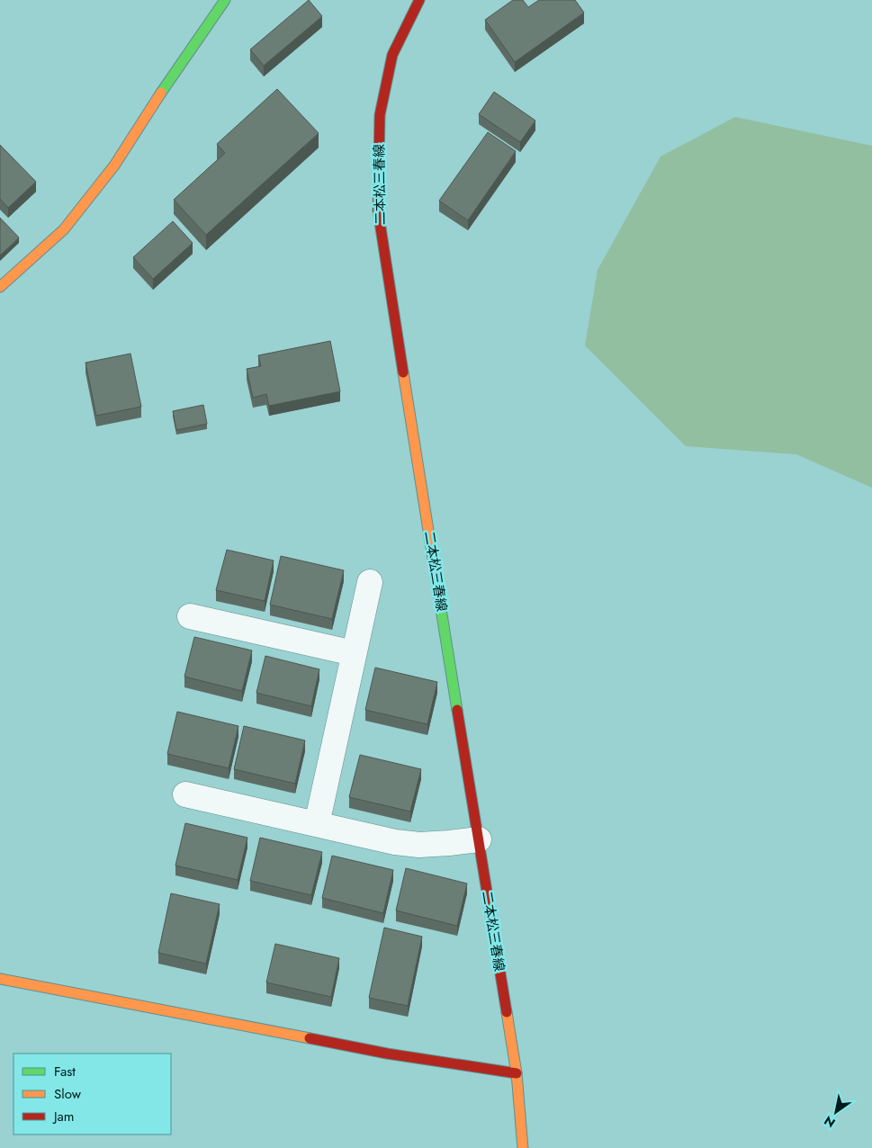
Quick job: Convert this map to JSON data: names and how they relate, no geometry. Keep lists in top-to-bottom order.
{
  "streets": {
    "main road": ["二本松三春線"]
  },
  "legend": ["Fast", "Slow", "Jam"],
  "north": "bottom left"
}
